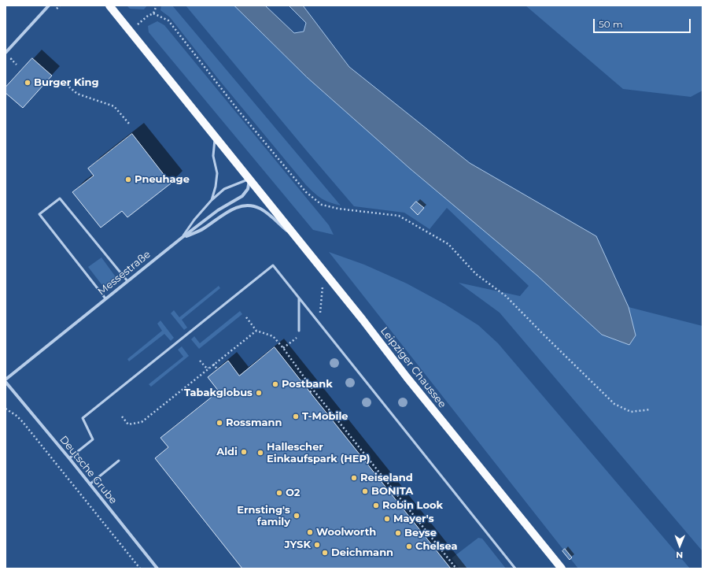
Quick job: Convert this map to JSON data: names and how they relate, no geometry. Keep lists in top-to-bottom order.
{
  "streets": {
    "main road": ["Leipziger Chaussee"],
    "street": ["Messestraße", "Deutsche Grube"]
  },
  "crossings": [
    ["Messestraße", "Leipziger Chaussee"],
    ["Messestraße", "Deutsche Grube"]
  ],
  "places": [
    "Burger King",
    "Pneuhage",
    "Postbank",
    "Tabakglobus",
    "T-Mobile",
    "Rossmann",
    "Aldi",
    "Hallescher Einkaufspark (HEP)",
    "Reiseland",
    "BONITA",
    "O2",
    "Robin Look",
    "Ernsting's family",
    "Mayer's",
    "Woolworth",
    "Beyse",
    "JYSK",
    "Chelsea",
    "Deichmann"
  ],
  "scale_bar": "50 m",
  "north": "bottom"
}
